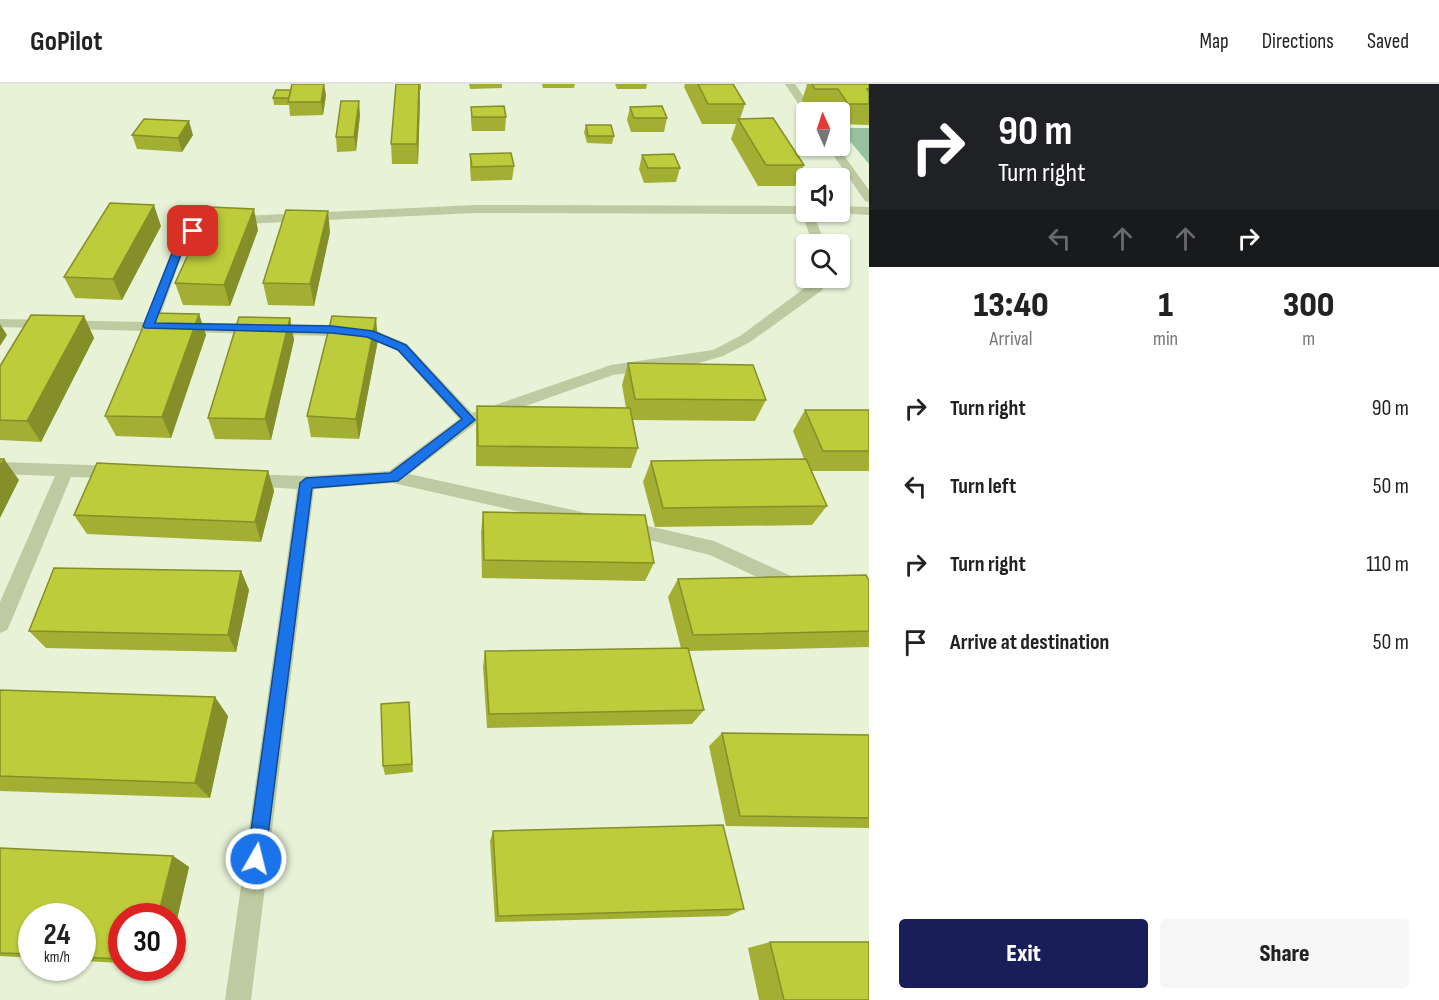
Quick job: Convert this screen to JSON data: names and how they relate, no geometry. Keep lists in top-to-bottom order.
{
  "north": "top",
  "page": {
    "header": "GoPilot",
    "nav": ["Map", "Directions", "Saved"],
    "turn": ["90 m", "Turn right"],
    "eta": [
      "13:40",
      "Arrival",
      "1",
      "min",
      "300",
      "m"
    ],
    "list": [
      {
        "name": "Turn right",
        "value": "90 m"
      },
      {
        "name": "Turn left",
        "value": "50 m"
      },
      {
        "name": "Turn right",
        "value": "110 m"
      },
      {
        "name": "Arrive at destination",
        "value": "50 m"
      }
    ],
    "speed": "24 km/h",
    "limit": "30",
    "buttons": ["Exit", "Share"]
  }
}
